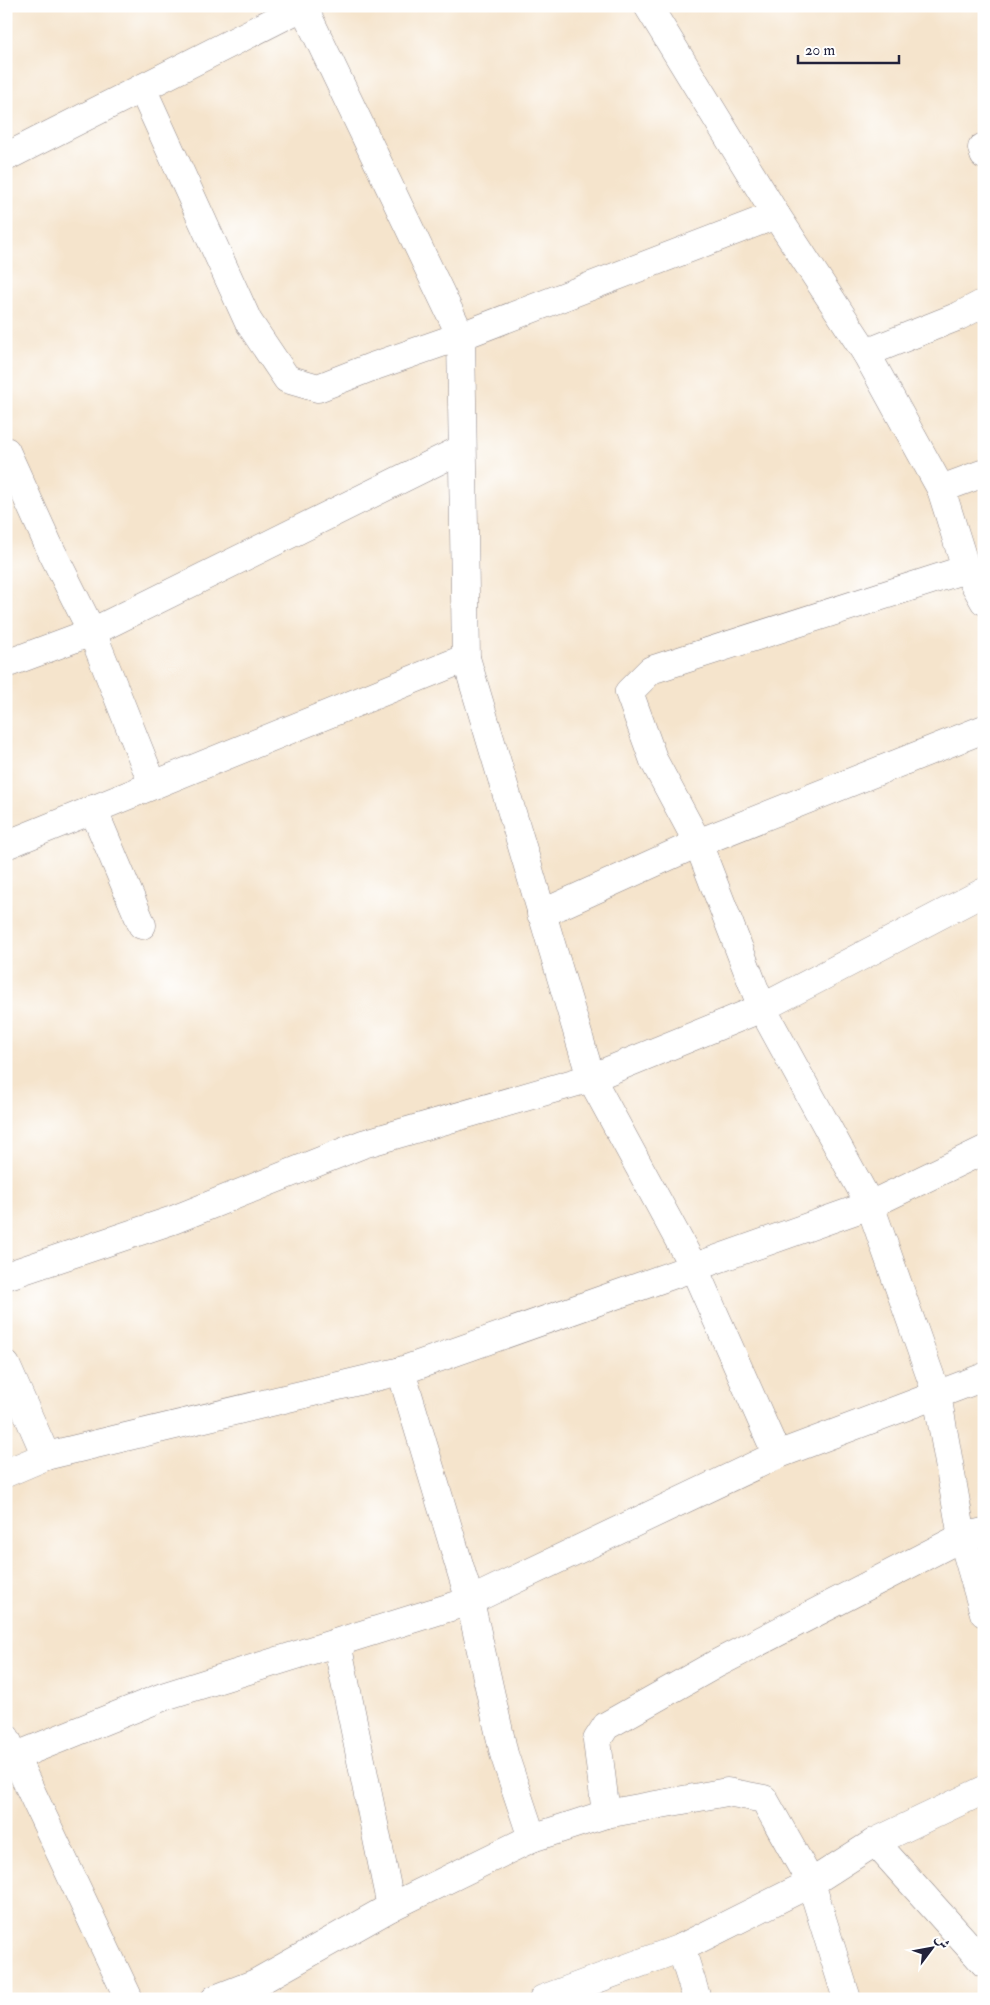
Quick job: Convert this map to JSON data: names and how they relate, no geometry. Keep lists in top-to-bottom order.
{
  "scale_bar": "20 m",
  "north": "top right"
}
